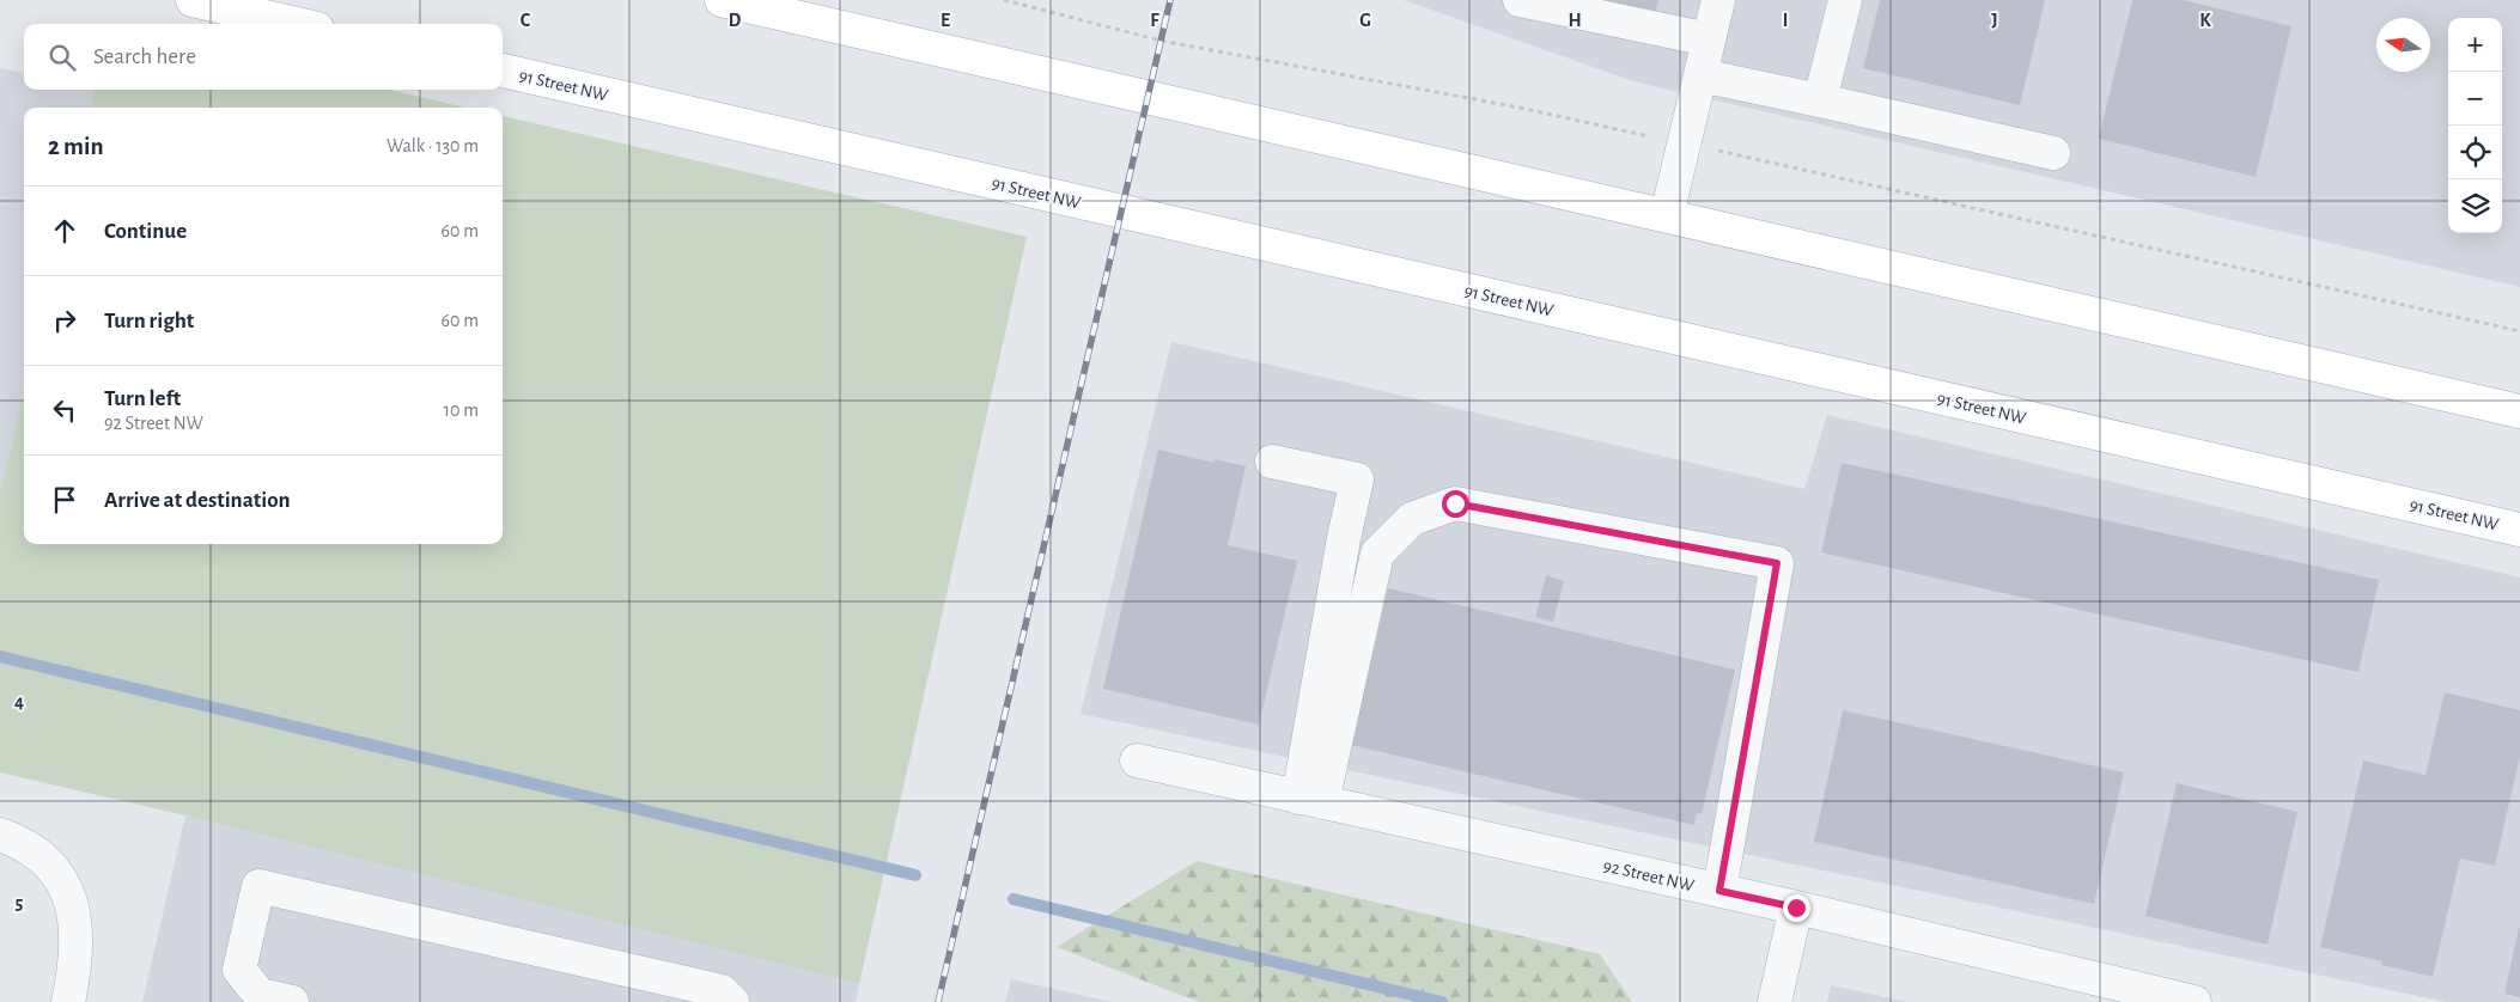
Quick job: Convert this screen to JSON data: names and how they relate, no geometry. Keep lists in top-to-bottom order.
{
  "streets": {
    "main road": ["91 Street NW"],
    "street": ["92 Street NW"]
  },
  "north": "left",
  "page": {
    "map_buttons": ["+", "−"],
    "search": "Search here",
    "heading": ["2 min", "Walk · 130 m"],
    "list": [
      ["Continue", "60 m"],
      ["Turn right", "60 m"],
      ["Turn left", "92 Street NW", "10 m"],
      "Arrive at destination"
    ]
  },
  "grid": {
    "columns": [
      "C",
      "D",
      "E",
      "F",
      "G",
      "H",
      "I",
      "J",
      "K"
    ],
    "rows": ["4", "5"]
  }
}
